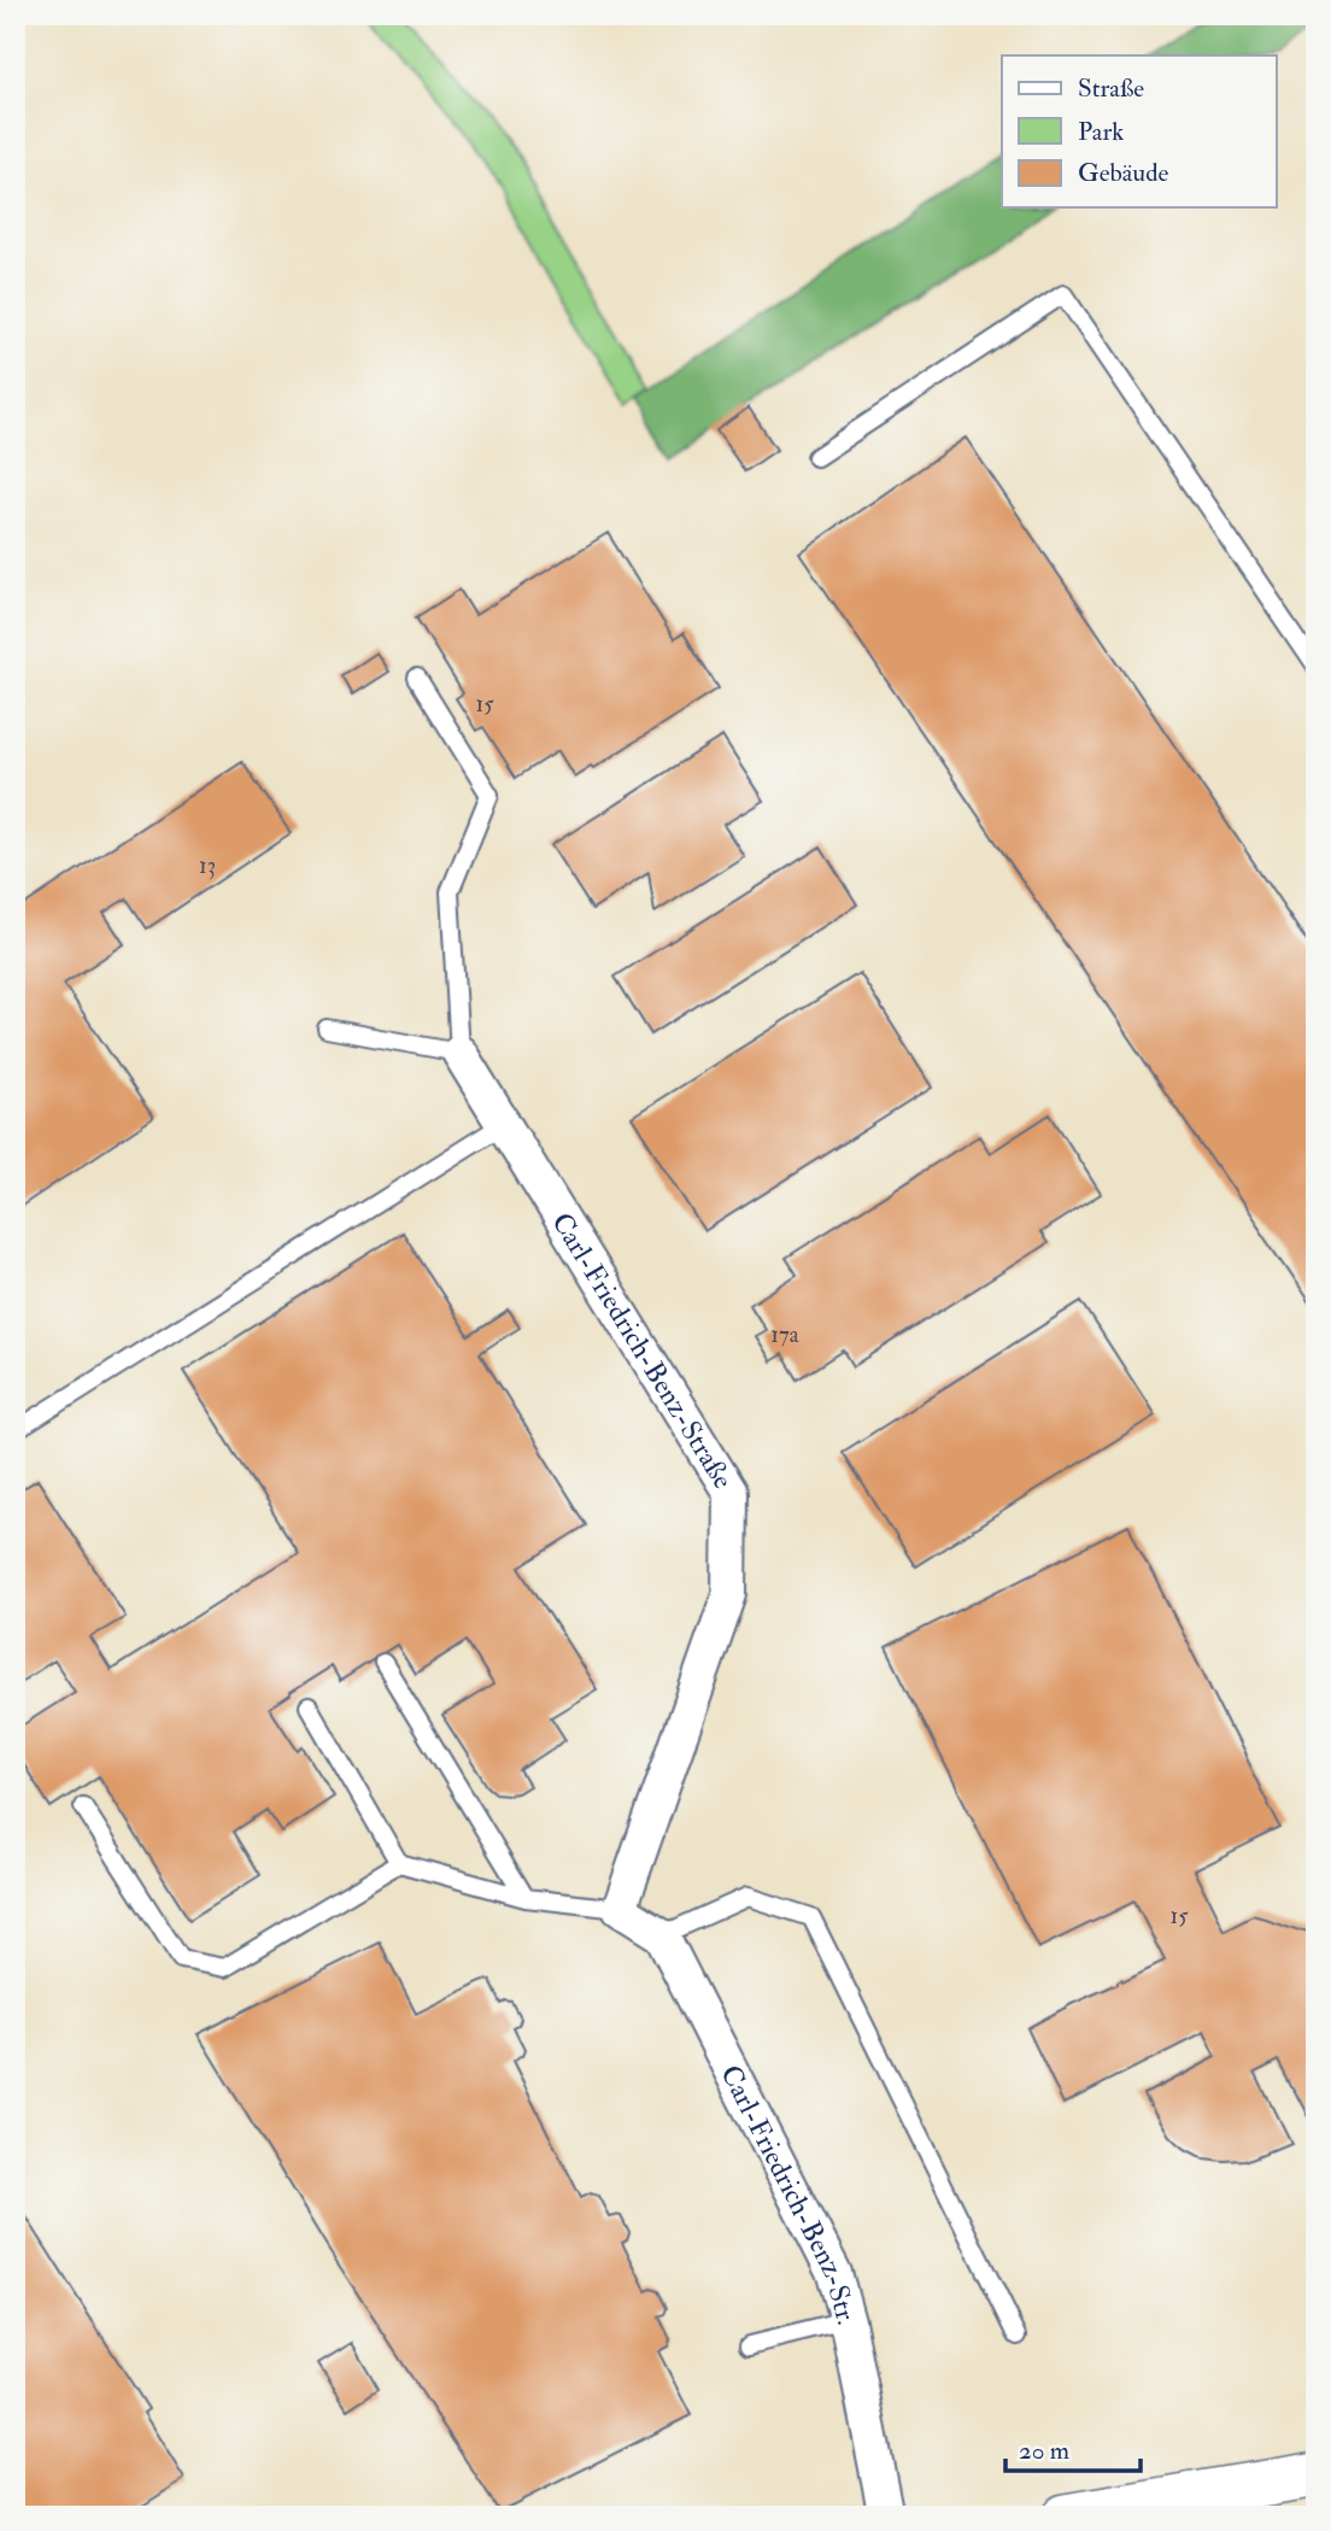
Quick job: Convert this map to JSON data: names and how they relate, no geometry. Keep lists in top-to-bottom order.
{
  "streets": {
    "street": ["Carl-Friedrich-Benz-Straße", "Carl-Friedrich-Benz-Str."]
  },
  "house_numbers": [
    "15",
    "13",
    "17a",
    "15"
  ],
  "legend": ["Straße", "Park", "Gebäude"],
  "scale_bar": "20 m"
}
